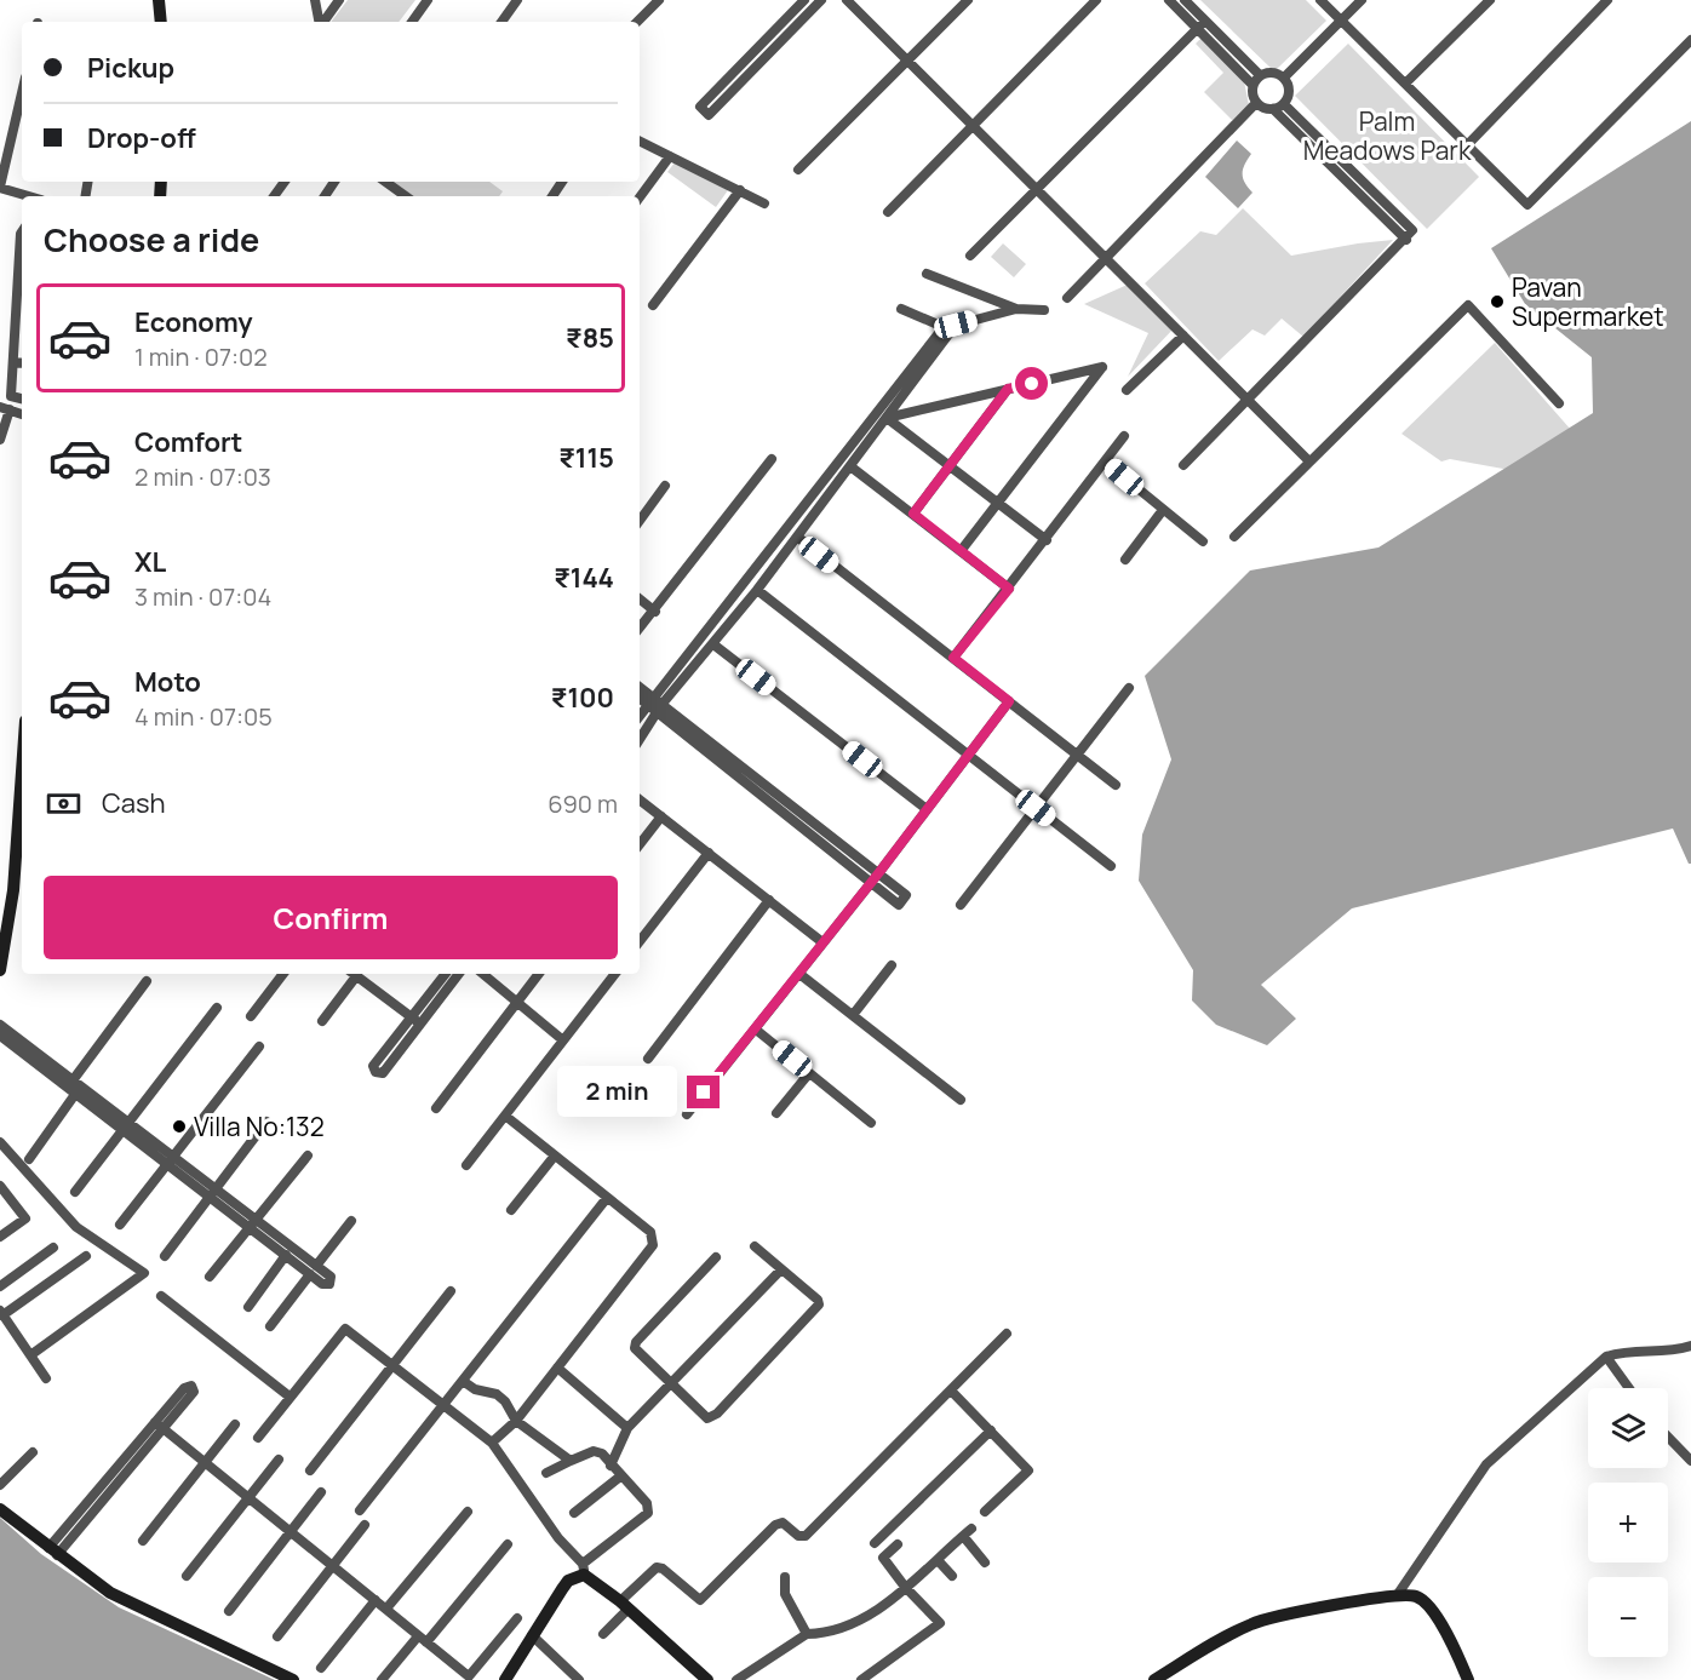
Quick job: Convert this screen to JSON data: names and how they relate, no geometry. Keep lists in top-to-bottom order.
{
  "parks": ["Palm Meadows Park"],
  "places": ["Pavan Supermarket", "Villa No:132"],
  "page": {
    "banner": ["Pickup", "Drop-off"],
    "heading": "Choose a ride",
    "list": [
      {
        "name": "Economy",
        "note": "1 min · 07:02",
        "value": "₹85"
      },
      {
        "name": "Comfort",
        "note": "2 min · 07:03",
        "value": "₹115"
      },
      {
        "name": "XL",
        "note": "3 min · 07:04",
        "value": "₹144"
      },
      {
        "name": "Moto",
        "note": "4 min · 07:05",
        "value": "₹100"
      }
    ],
    "pay": ["Cash", "690 m"],
    "buttons": "Confirm",
    "bubble": "2 min",
    "map_buttons": ["+", "−"]
  }
}
